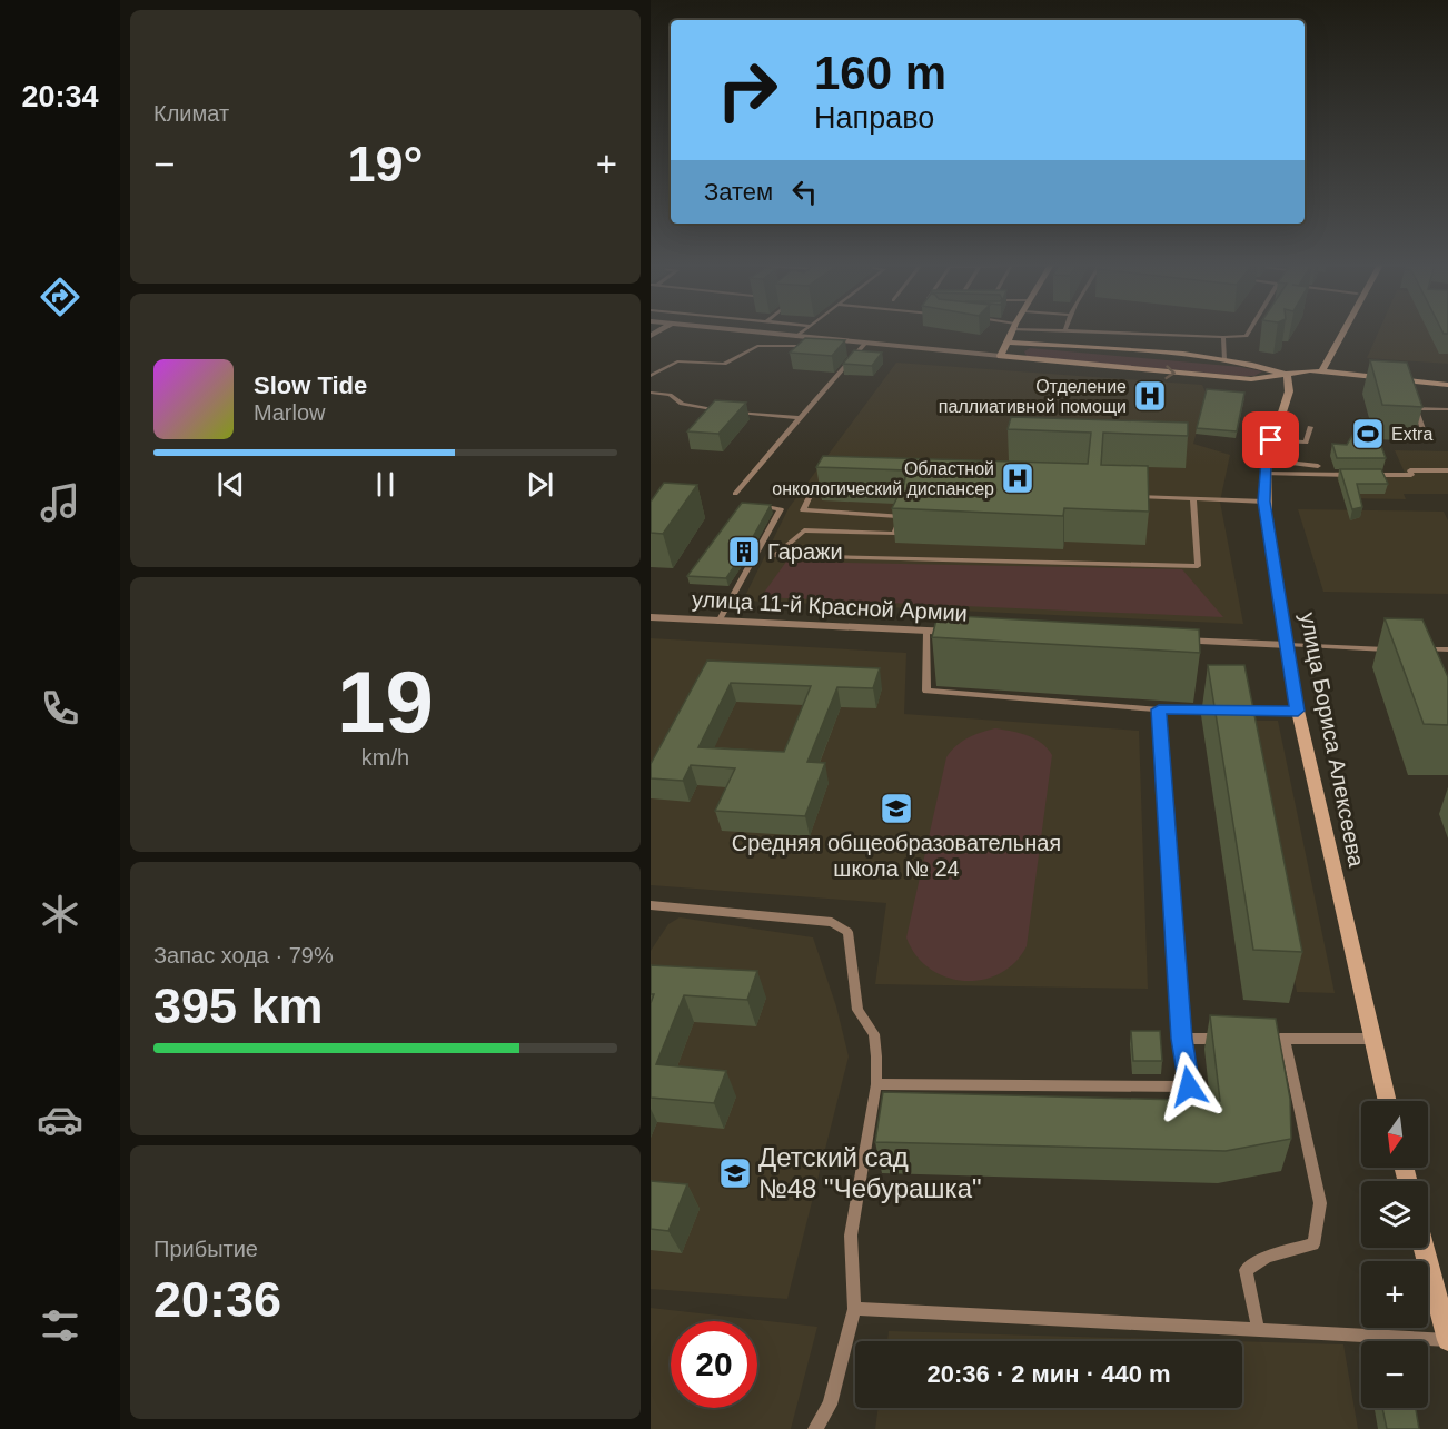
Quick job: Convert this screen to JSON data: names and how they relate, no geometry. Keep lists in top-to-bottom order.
{
  "streets": {
    "main road": ["улица Бориса Алексеева"],
    "street": ["улица 11-й Красной Армии"]
  },
  "places": {
    "hospital": ["Отделение паллиативной помощи", "Областной онкологический диспансер"],
    "sports": ["Extra"],
    "building": ["Гаражи"],
    "school or university": ["Средняя общеобразовательная школа № 24", "Детский сад №48 \"Чебурашка\""]
  },
  "north": "bottom",
  "page": {
    "tabs": "20:34",
    "tile": [
      "Климат",
      ["19", "km/h"],
      ["Запас хода · 79%", "395 km"],
      ["Прибытие", "20:36"]
    ],
    "turn": ["160 m", "Направо"],
    "heat": ["−", "19°", "+"],
    "then": "Затем",
    "song": ["Slow Tide", "Marlow"],
    "map_buttons": ["+", "−"],
    "limit": "20",
    "trip": "20:36 · 2 мин · 440 m"
  }
}
